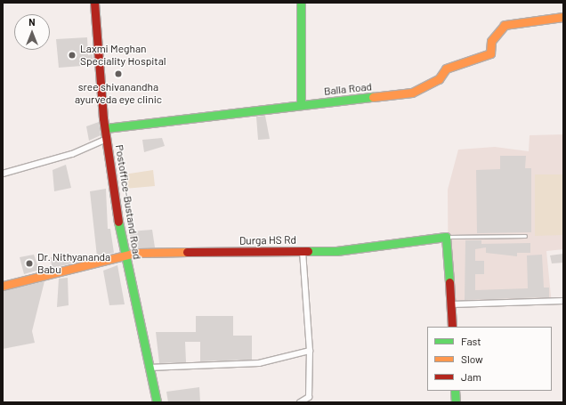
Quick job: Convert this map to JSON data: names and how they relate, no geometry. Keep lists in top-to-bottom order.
{
  "streets": {
    "street": ["Balla Road", "Postoffice-Bustand Road", "Durga HS Rd"]
  },
  "crossings": [
    ["Balla Road", "Postoffice-Bustand Road"],
    ["Postoffice-Bustand Road", "Durga HS Rd"]
  ],
  "places": ["Laxmi Meghan Speciality Hospital", "sree shivanandha ayurveda eye clinic", "Dr. Nithyananda Babu"],
  "legend": ["Fast", "Slow", "Jam"],
  "north": "top"
}
